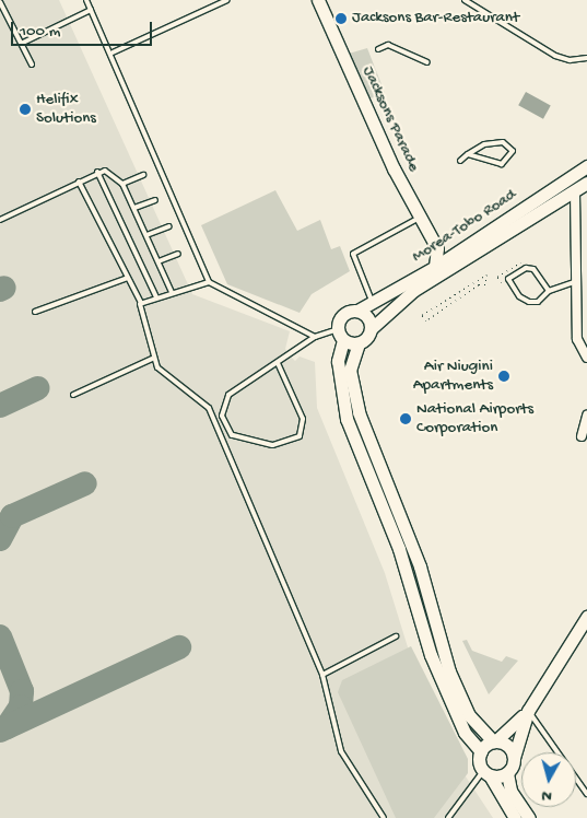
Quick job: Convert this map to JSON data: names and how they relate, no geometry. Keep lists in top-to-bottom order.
{
  "streets": {
    "main road": ["Jacksons Parade", "Morea-Tobo Road"]
  },
  "places": [
    "Jacksons Bar-Restaurant",
    "Helifix Solutions",
    "Air Niugini Apartments",
    "National Airports Corporation"
  ],
  "scale_bar": "100 m",
  "north": "bottom"
}
